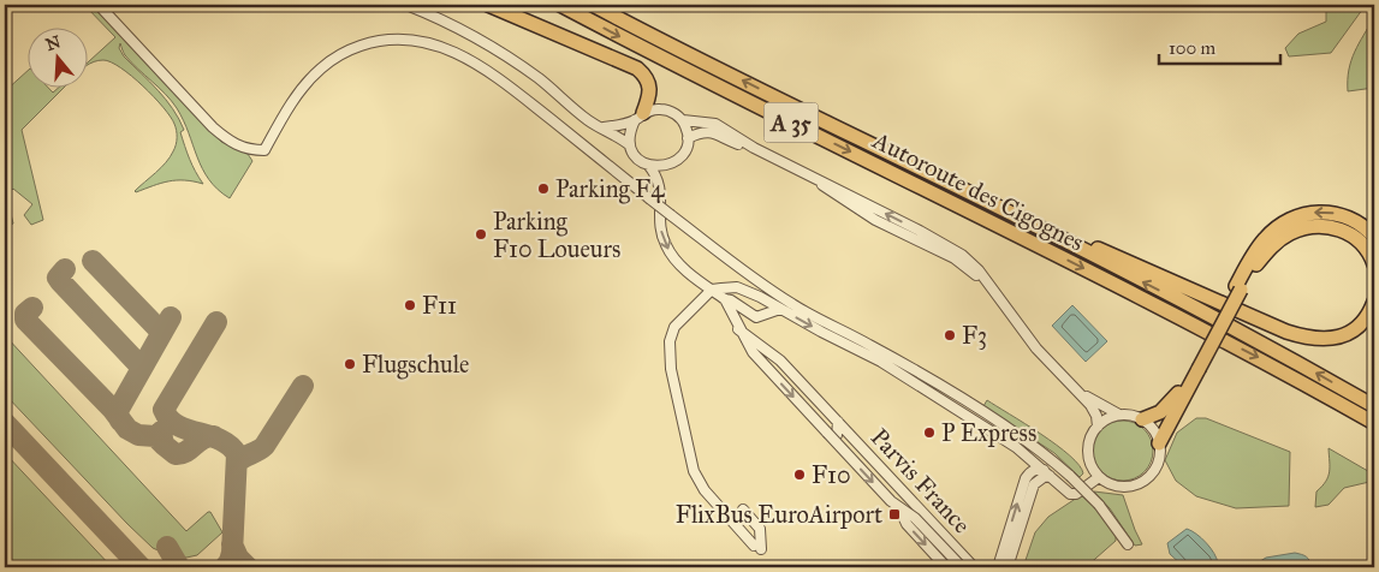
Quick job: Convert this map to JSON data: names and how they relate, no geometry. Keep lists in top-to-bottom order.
{
  "streets": {
    "highway": ["A 35", "Autoroute des Cigognes"],
    "street": ["Parvis France"]
  },
  "places": {
    "other": [
      "Parking F4",
      "Parking F10 Loueurs",
      "F11",
      "F3",
      "Flugschule",
      "P Express",
      "F10"
    ],
    "transit": ["FlixBus EuroAirport"]
  },
  "scale_bar": "100 m",
  "north": "top"
}
